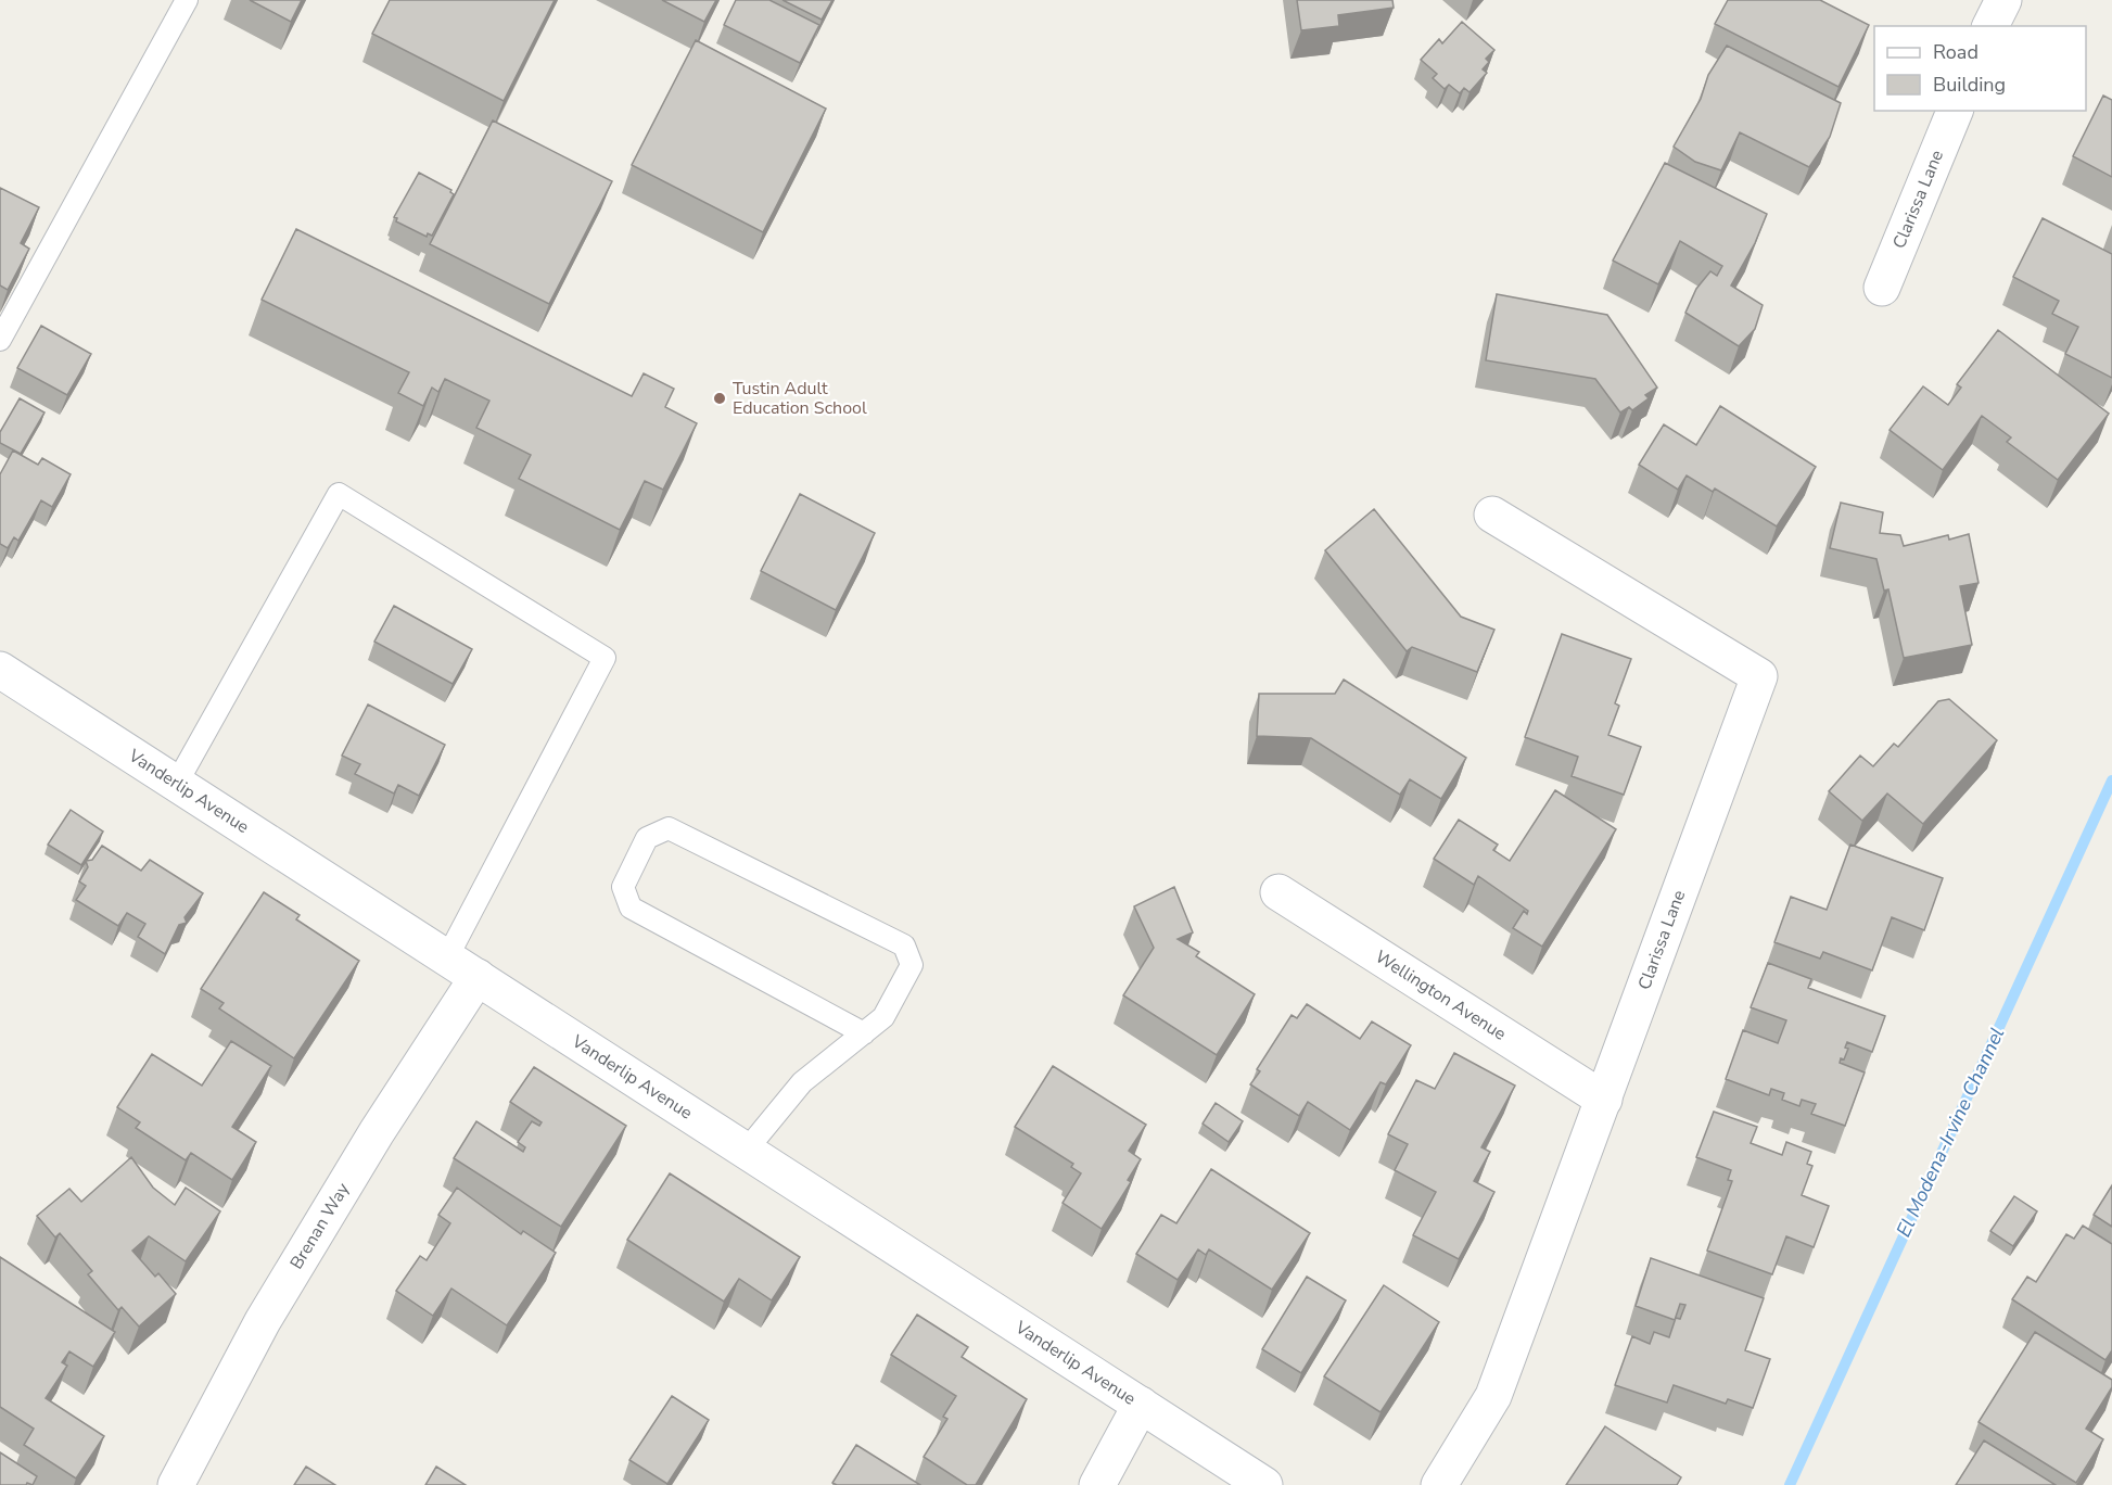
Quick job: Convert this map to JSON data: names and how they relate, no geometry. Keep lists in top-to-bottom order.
{
  "streets": {
    "street": [
      "Clarissa Lane",
      "Vanderlip Avenue",
      "Wellington Avenue",
      "Brenan Way"
    ]
  },
  "crossings": [
    ["Clarissa Lane", "Wellington Avenue"],
    ["Vanderlip Avenue", "Brenan Way"]
  ],
  "water": ["El Modena-Irvine Channel"],
  "places": ["Tustin Adult Education School"],
  "legend": ["Road", "Building"]
}
